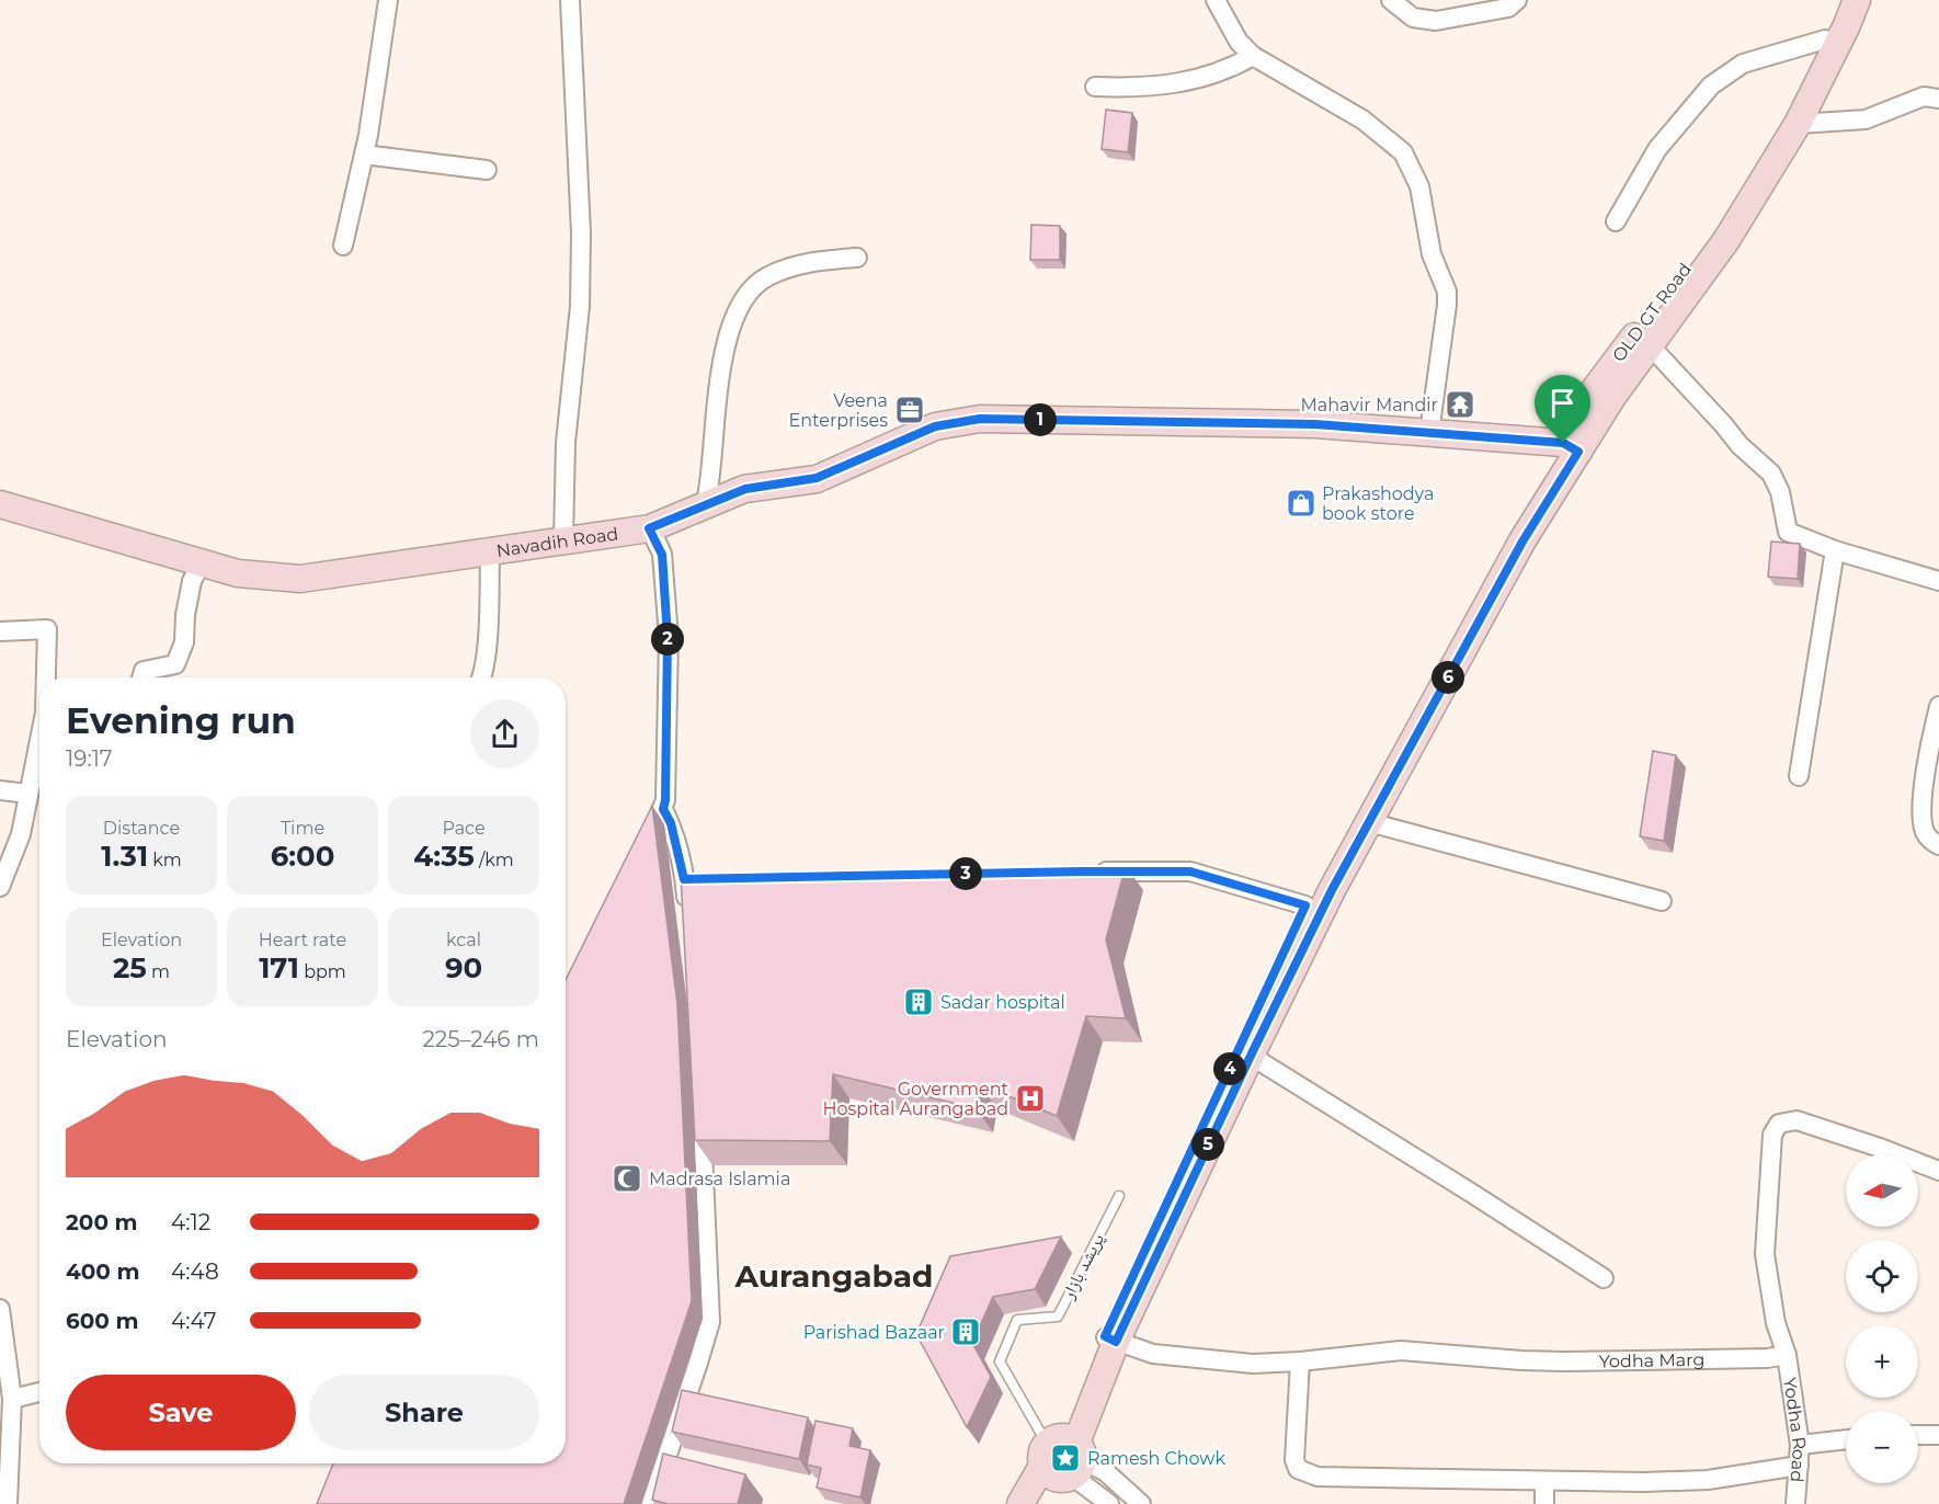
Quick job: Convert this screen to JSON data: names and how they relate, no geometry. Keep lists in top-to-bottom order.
{
  "streets": {
    "main road": ["OLD GT Road", "Navadih Road"],
    "street": ["Yodha Marg", "Yodha Road"],
    "lane": ["پریشد بازار"]
  },
  "crossings": [
    ["OLD GT Road", "Navadih Road"],
    ["OLD GT Road", "پریشد بازار"],
    ["OLD GT Road", "Yodha Marg"],
    ["Yodha Marg", "Yodha Road"]
  ],
  "districts": ["Aurangabad"],
  "places": {
    "temple": ["Mahavir Mandir"],
    "office": ["Veena Enterprises"],
    "shop": ["Prakashodya book store"],
    "building": ["Sadar hospital", "Parishad Bazaar"],
    "hospital": ["Government Hospital Aurangabad"],
    "mosque": ["Madrasa Islamia"],
    "place": ["Ramesh Chowk"]
  },
  "north": "left",
  "page": {
    "pins": [
      "1",
      "2",
      "6",
      "3",
      "4",
      "5"
    ],
    "heading": ["Evening run", "19:17"],
    "stats": [
      ["Distance", "1.31 km"],
      ["Time", "6:00"],
      ["Pace", "4:35 /km"],
      ["Elevation", "25 m"],
      ["Heart rate", "171 bpm"],
      ["kcal", "90"]
    ],
    "chart": ["Elevation", "225–246 m"],
    "map_buttons": ["+", "−"],
    "list": [
      {
        "name": "200 m",
        "note": "4:12"
      },
      {
        "name": "400 m",
        "note": "4:48"
      },
      {
        "name": "600 m",
        "note": "4:47"
      }
    ],
    "buttons": ["Save", "Share"]
  }
}
